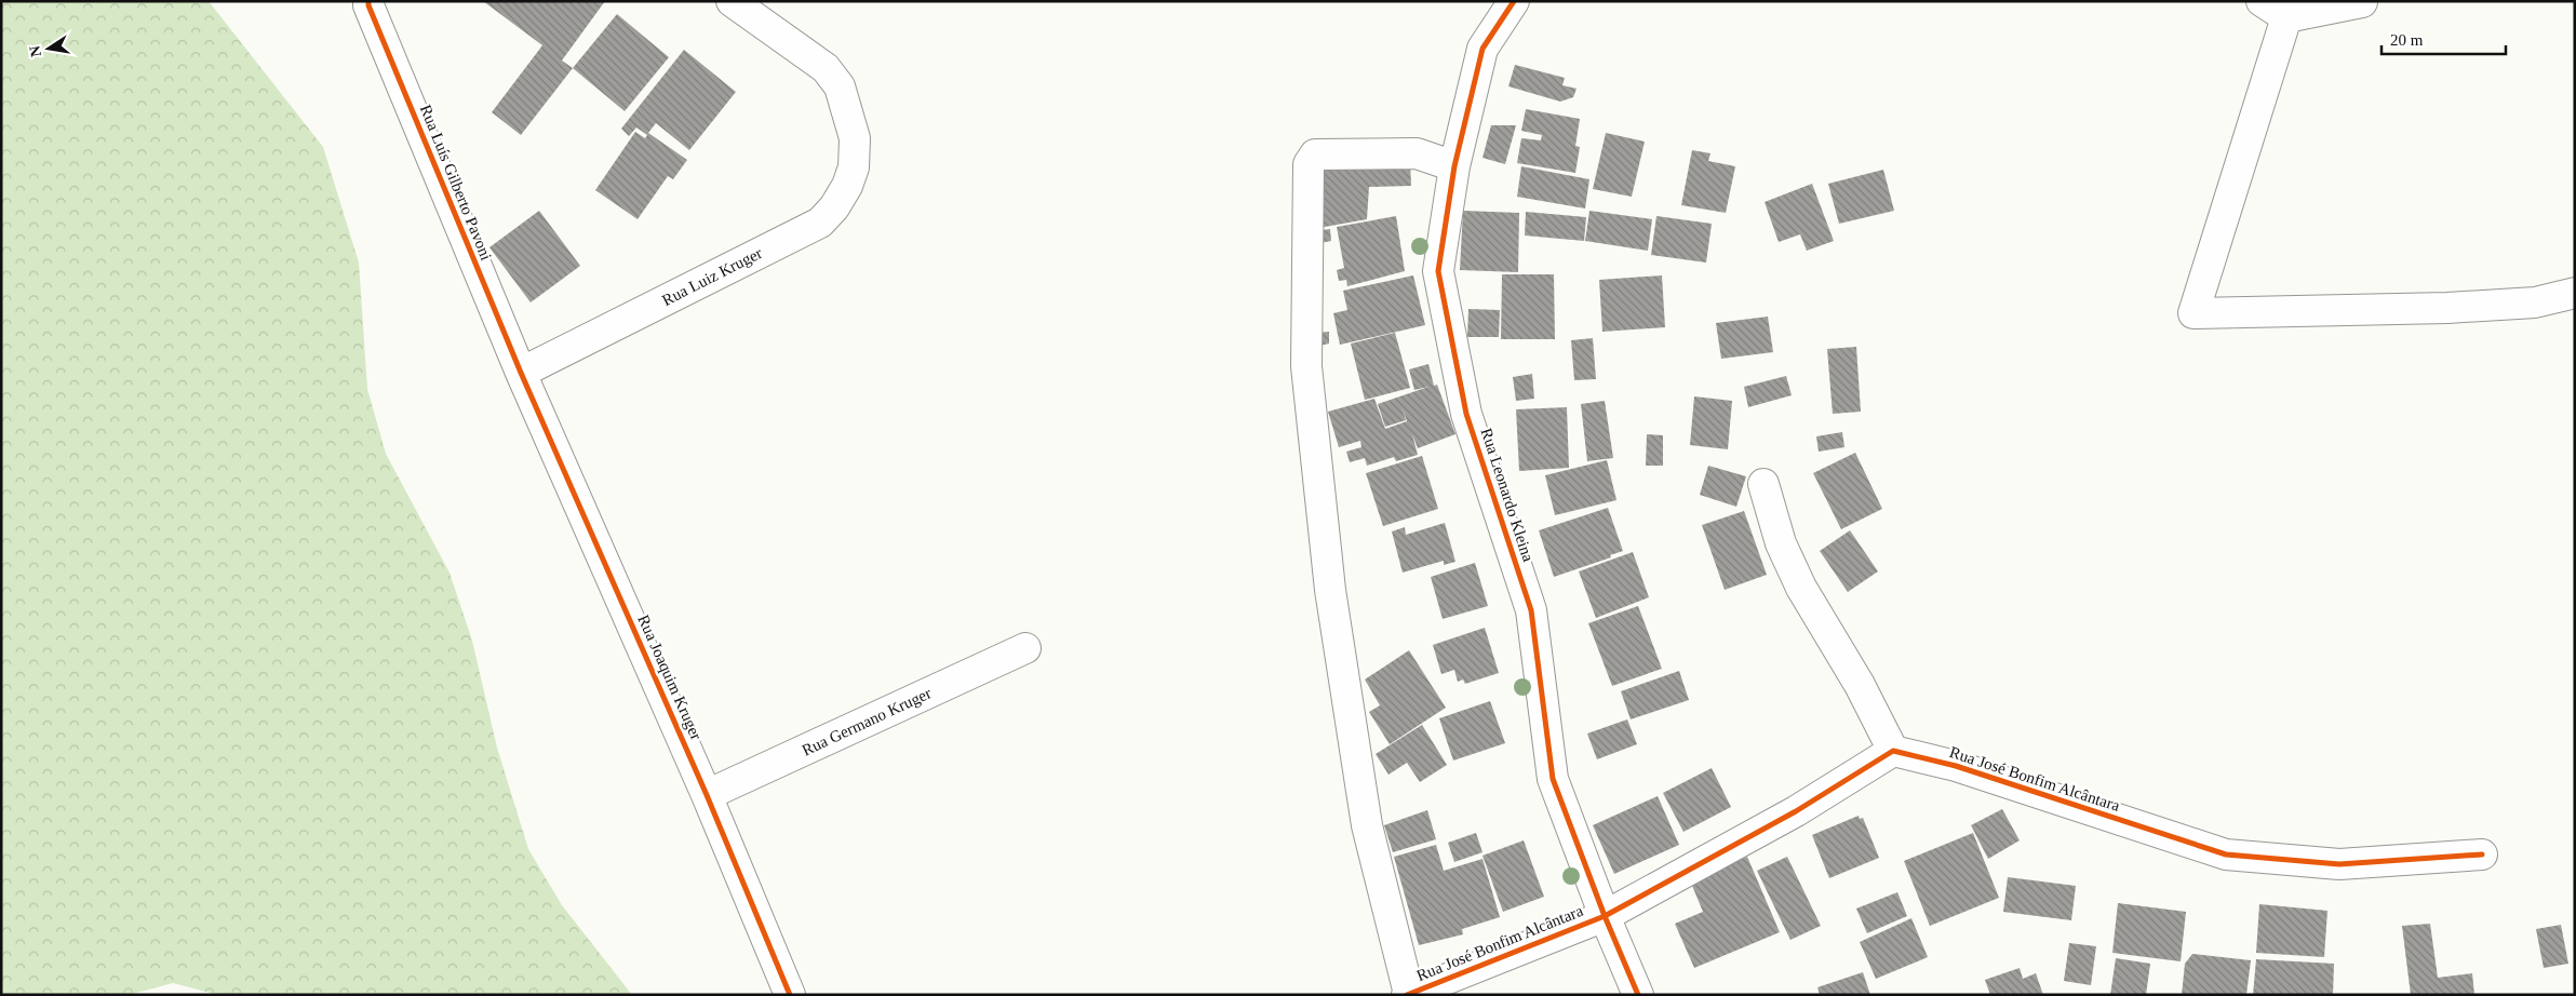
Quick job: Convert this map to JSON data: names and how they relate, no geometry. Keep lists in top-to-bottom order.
{
  "streets": {
    "street": [
      "Rua Luís Gilberto Pavoni",
      "Rua Luiz Kruger",
      "Rua Leonardo Kleina",
      "Rua Joaquim Kruger",
      "Rua Germano Kruger",
      "Rua José Bonfim Alcântara"
    ]
  },
  "crossings": [
    ["Rua Luís Gilberto Pavoni", "Rua Luiz Kruger"],
    ["Rua Luís Gilberto Pavoni", "Rua Joaquim Kruger"],
    ["Rua Luiz Kruger", "Rua Joaquim Kruger"],
    ["Rua Leonardo Kleina", "Rua José Bonfim Alcântara"],
    ["Rua Joaquim Kruger", "Rua Germano Kruger"]
  ],
  "scale_bar": "20 m",
  "north": "left"
}
